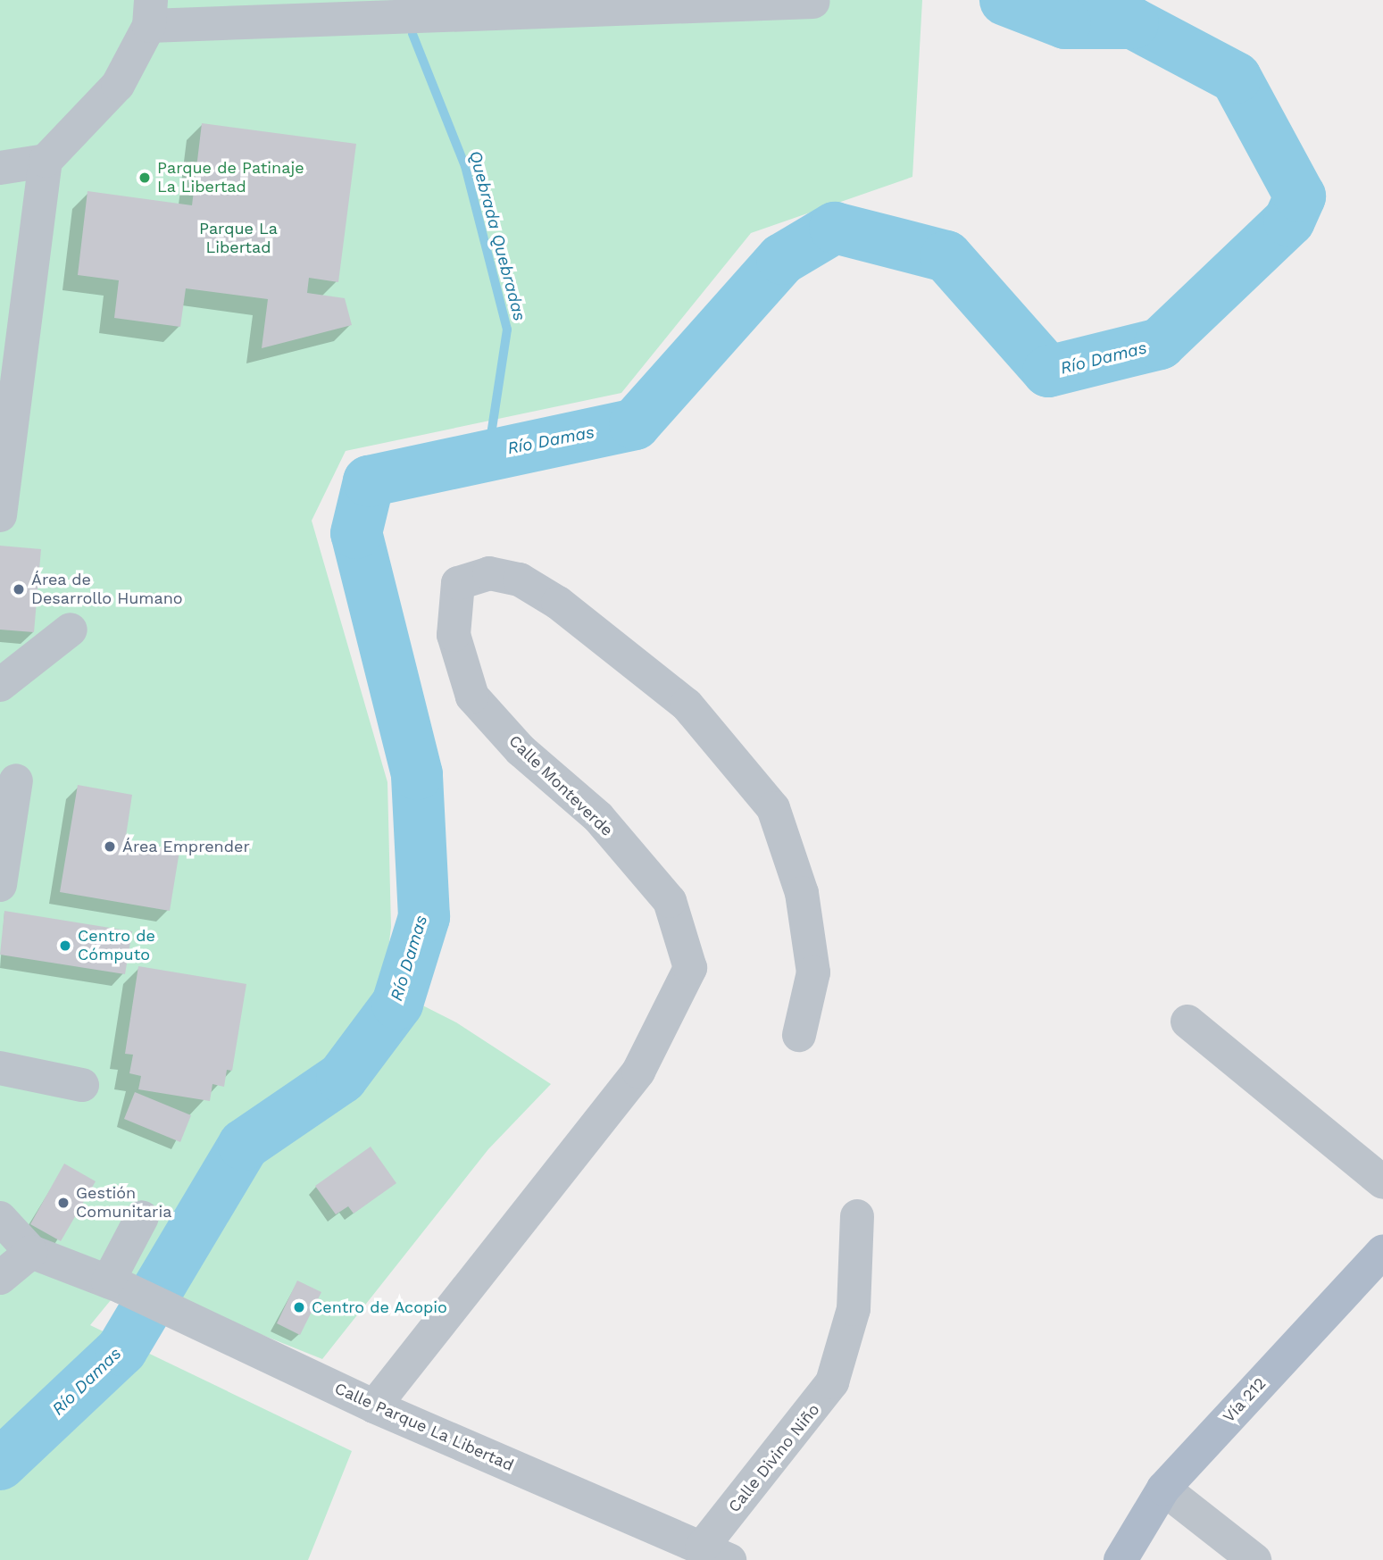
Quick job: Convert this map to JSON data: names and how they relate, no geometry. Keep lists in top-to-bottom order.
{
  "streets": {
    "main road": ["Vía 212"],
    "street": ["Calle Monteverde", "Calle Parque La Libertad", "Calle Divino Niño"]
  },
  "crossings": [
    ["Calle Monteverde", "Calle Parque La Libertad"],
    ["Calle Parque La Libertad", "Calle Divino Niño"]
  ],
  "water": ["Quebrada Quebradas", "Río Damas"],
  "parks": ["Parque La Libertad"],
  "places": [
    "Parque de Patinaje La Libertad",
    "Área de Desarrollo Humano",
    "Área Emprender",
    "Centro de Cómputo",
    "Gestión Comunitaria",
    "Centro de Acopio"
  ]
}
